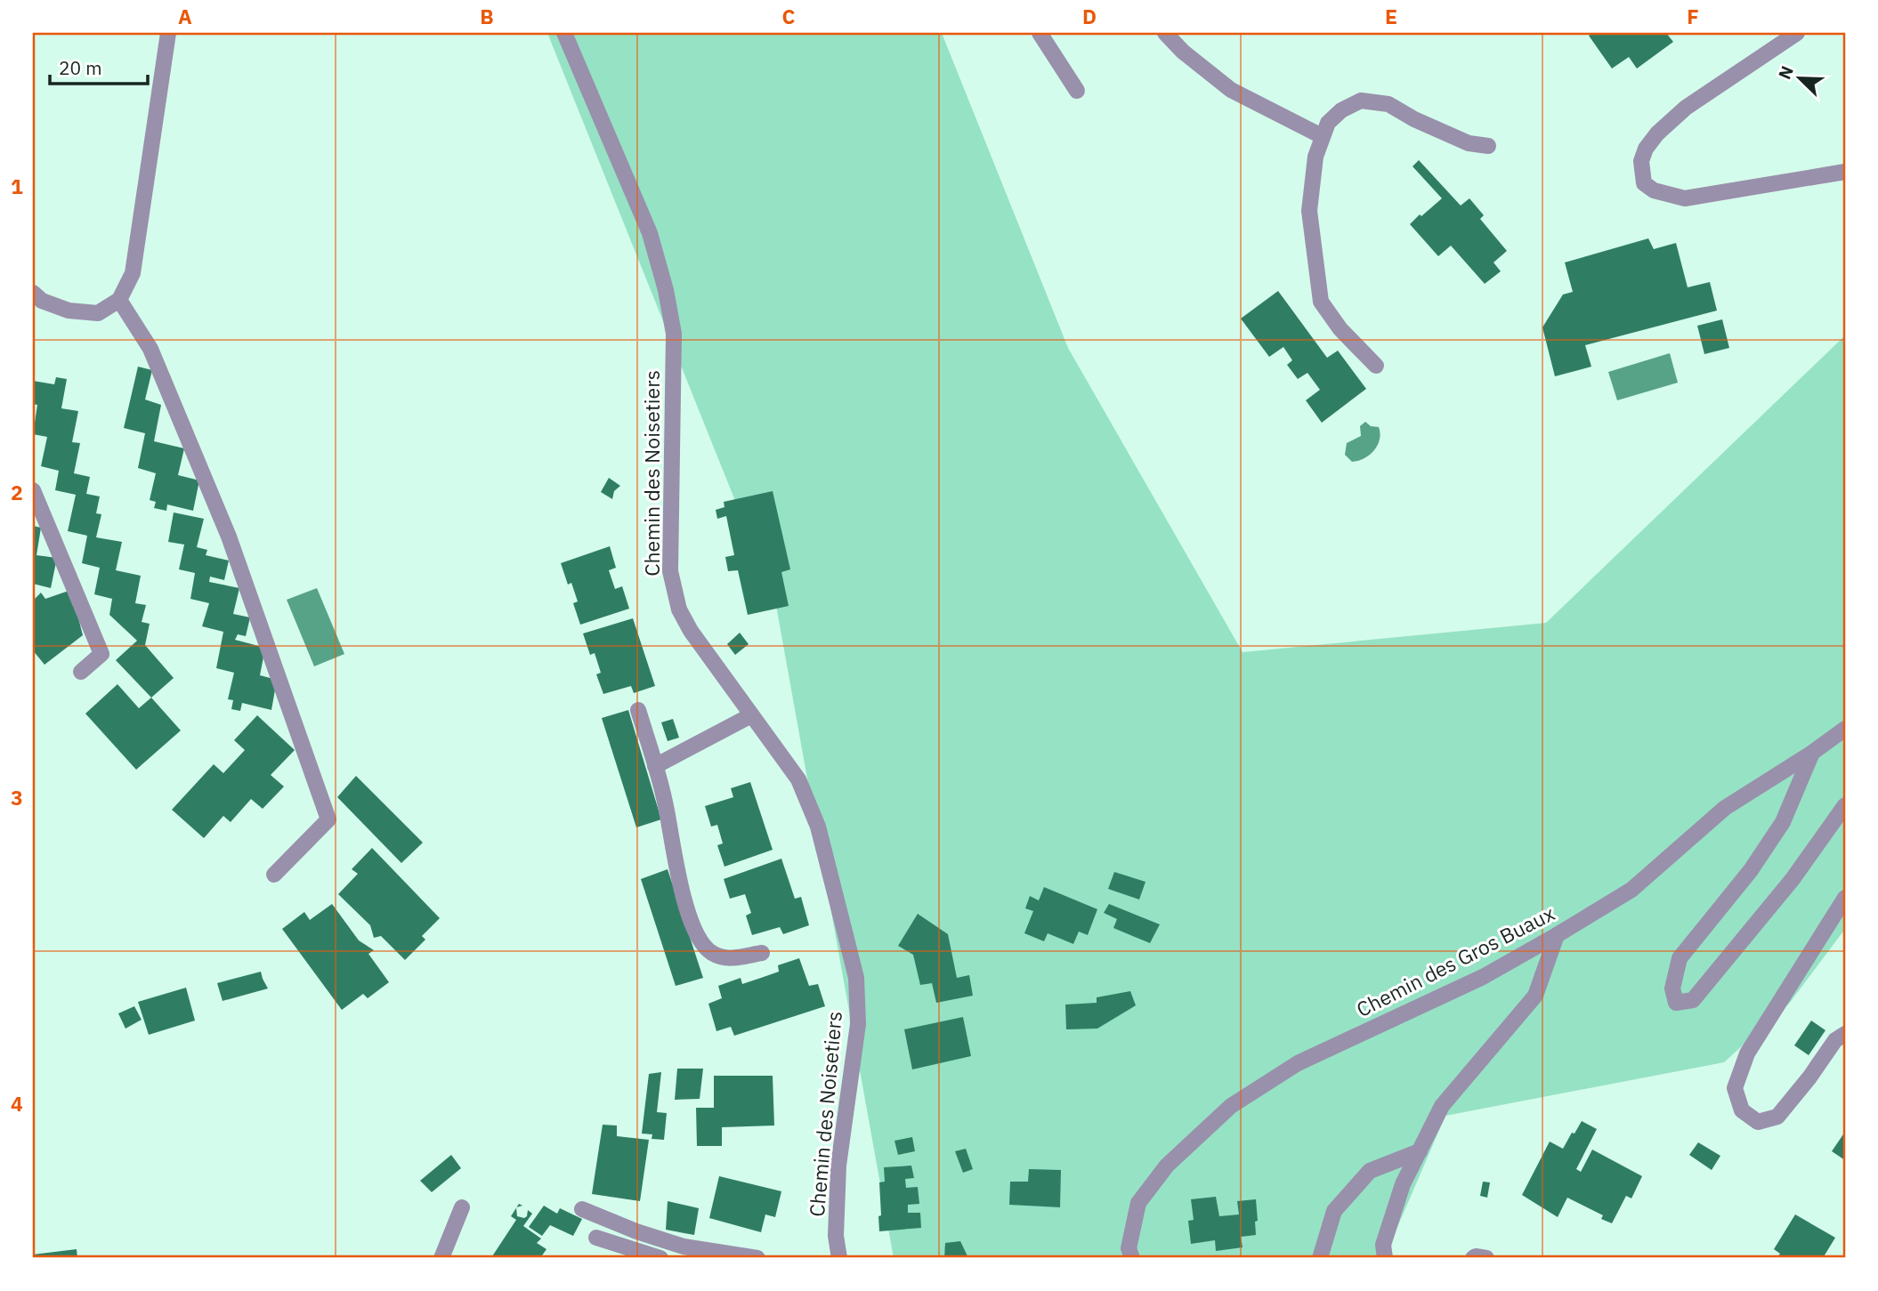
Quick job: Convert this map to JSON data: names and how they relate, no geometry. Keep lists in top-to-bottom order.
{
  "streets": {
    "street": ["Chemin des Noisetiers", "Chemin des Gros Buaux"]
  },
  "scale_bar": "20 m",
  "north": "top left",
  "grid": {
    "columns": [
      "A",
      "B",
      "C",
      "D",
      "E",
      "F"
    ],
    "rows": [
      "1",
      "2",
      "3",
      "4"
    ]
  }
}
